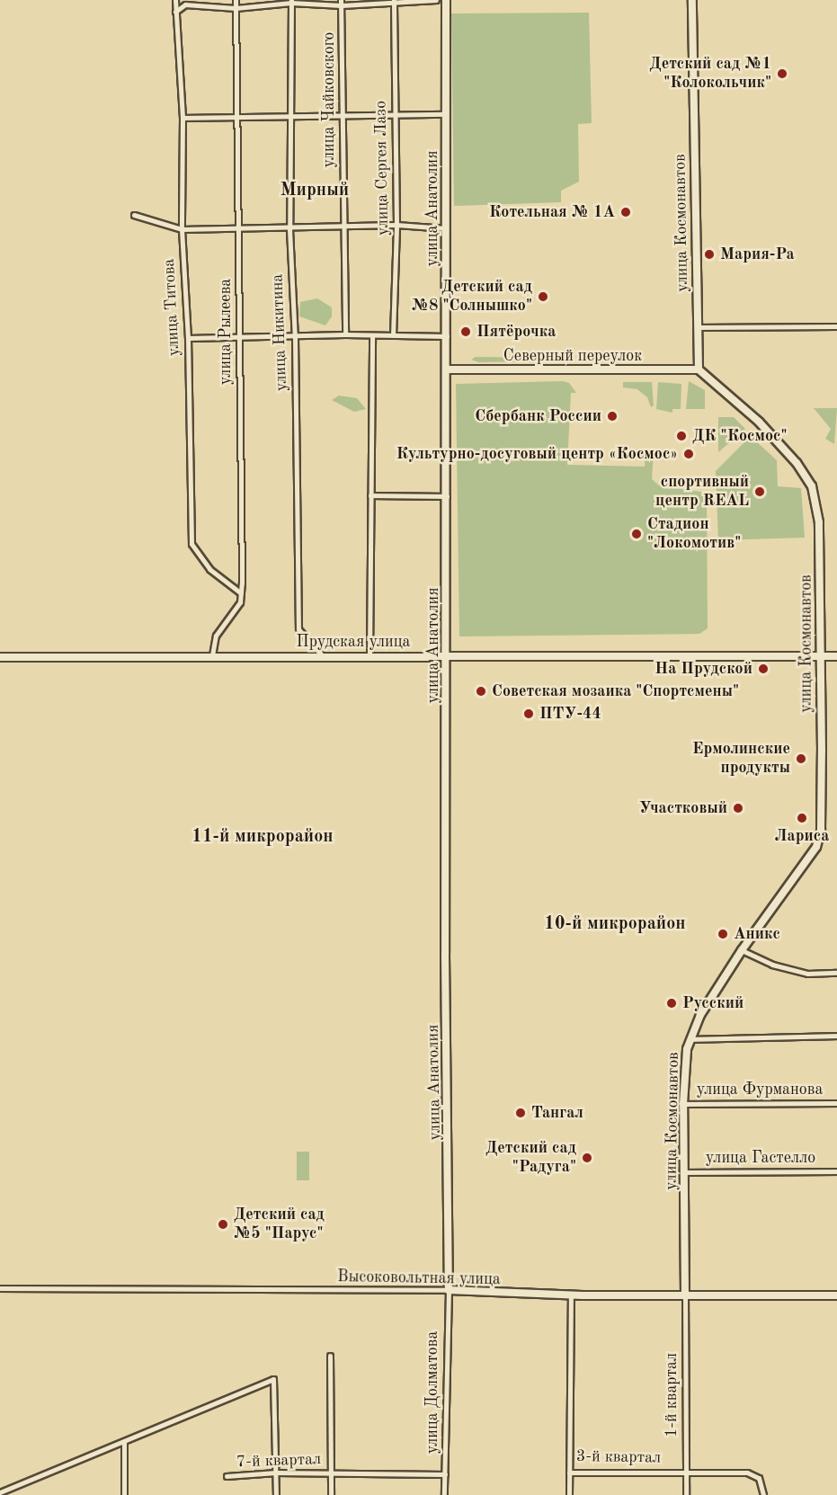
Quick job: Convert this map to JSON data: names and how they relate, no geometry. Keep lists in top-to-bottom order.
{
  "streets": {
    "street": [
      "улица Чайковского",
      "улица Сергея Лазо",
      "улица Анатолия",
      "улица Космонавтов",
      "улица Титова",
      "улица Рылеева",
      "улица Никитина",
      "Северный переулок",
      "Прудская улица",
      "улица Фурманова",
      "улица Гастелло",
      "Высоковольтная улица",
      "улица Долматова",
      "1-й квартал",
      "3-й квартал",
      "7-й квартал"
    ]
  },
  "crossings": [
    ["улица Анатолия", "Северный переулок"],
    ["улица Анатолия", "Прудская улица"],
    ["улица Анатолия", "Высоковольтная улица"],
    ["улица Анатолия", "улица Долматова"],
    ["улица Космонавтов", "Северный переулок"],
    ["улица Космонавтов", "Прудская улица"],
    ["улица Космонавтов", "улица Фурманова"],
    ["улица Космонавтов", "улица Гастелло"],
    ["улица Космонавтов", "Высоковольтная улица"],
    ["улица Космонавтов", "1-й квартал"],
    ["улица Титова", "улица Рылеева"],
    ["улица Рылеева", "Прудская улица"],
    ["улица Никитина", "Прудская улица"],
    ["Высоковольтная улица", "улица Долматова"],
    ["Высоковольтная улица", "1-й квартал"],
    ["Высоковольтная улица", "3-й квартал"],
    ["улица Долматова", "7-й квартал"],
    ["1-й квартал", "3-й квартал"]
  ],
  "districts": ["Мирный", "11-й микрорайон", "10-й микрорайон"],
  "places": [
    "Детский сад №1 \"Колокольчик\"",
    "Котельная № 1А",
    "Мария-Ра",
    "Детский сад №8 \"Солнышко\"",
    "Пятёрочка",
    "Сбербанк России",
    "ДК \"Космос\"",
    "Культурно-досуговый центр «Космос»",
    "спортивный центр REAL",
    "Стадион \"Локомотив\"",
    "На Прудской",
    "Советская мозаика \"Спортсмены\"",
    "ПТУ-44",
    "Ермолинские продукты",
    "Участковый",
    "Лариса",
    "Аникс",
    "Русский",
    "Тангал",
    "Детский сад \"Радуга\"",
    "Детский сад №5 \"Парус\""
  ]
}
